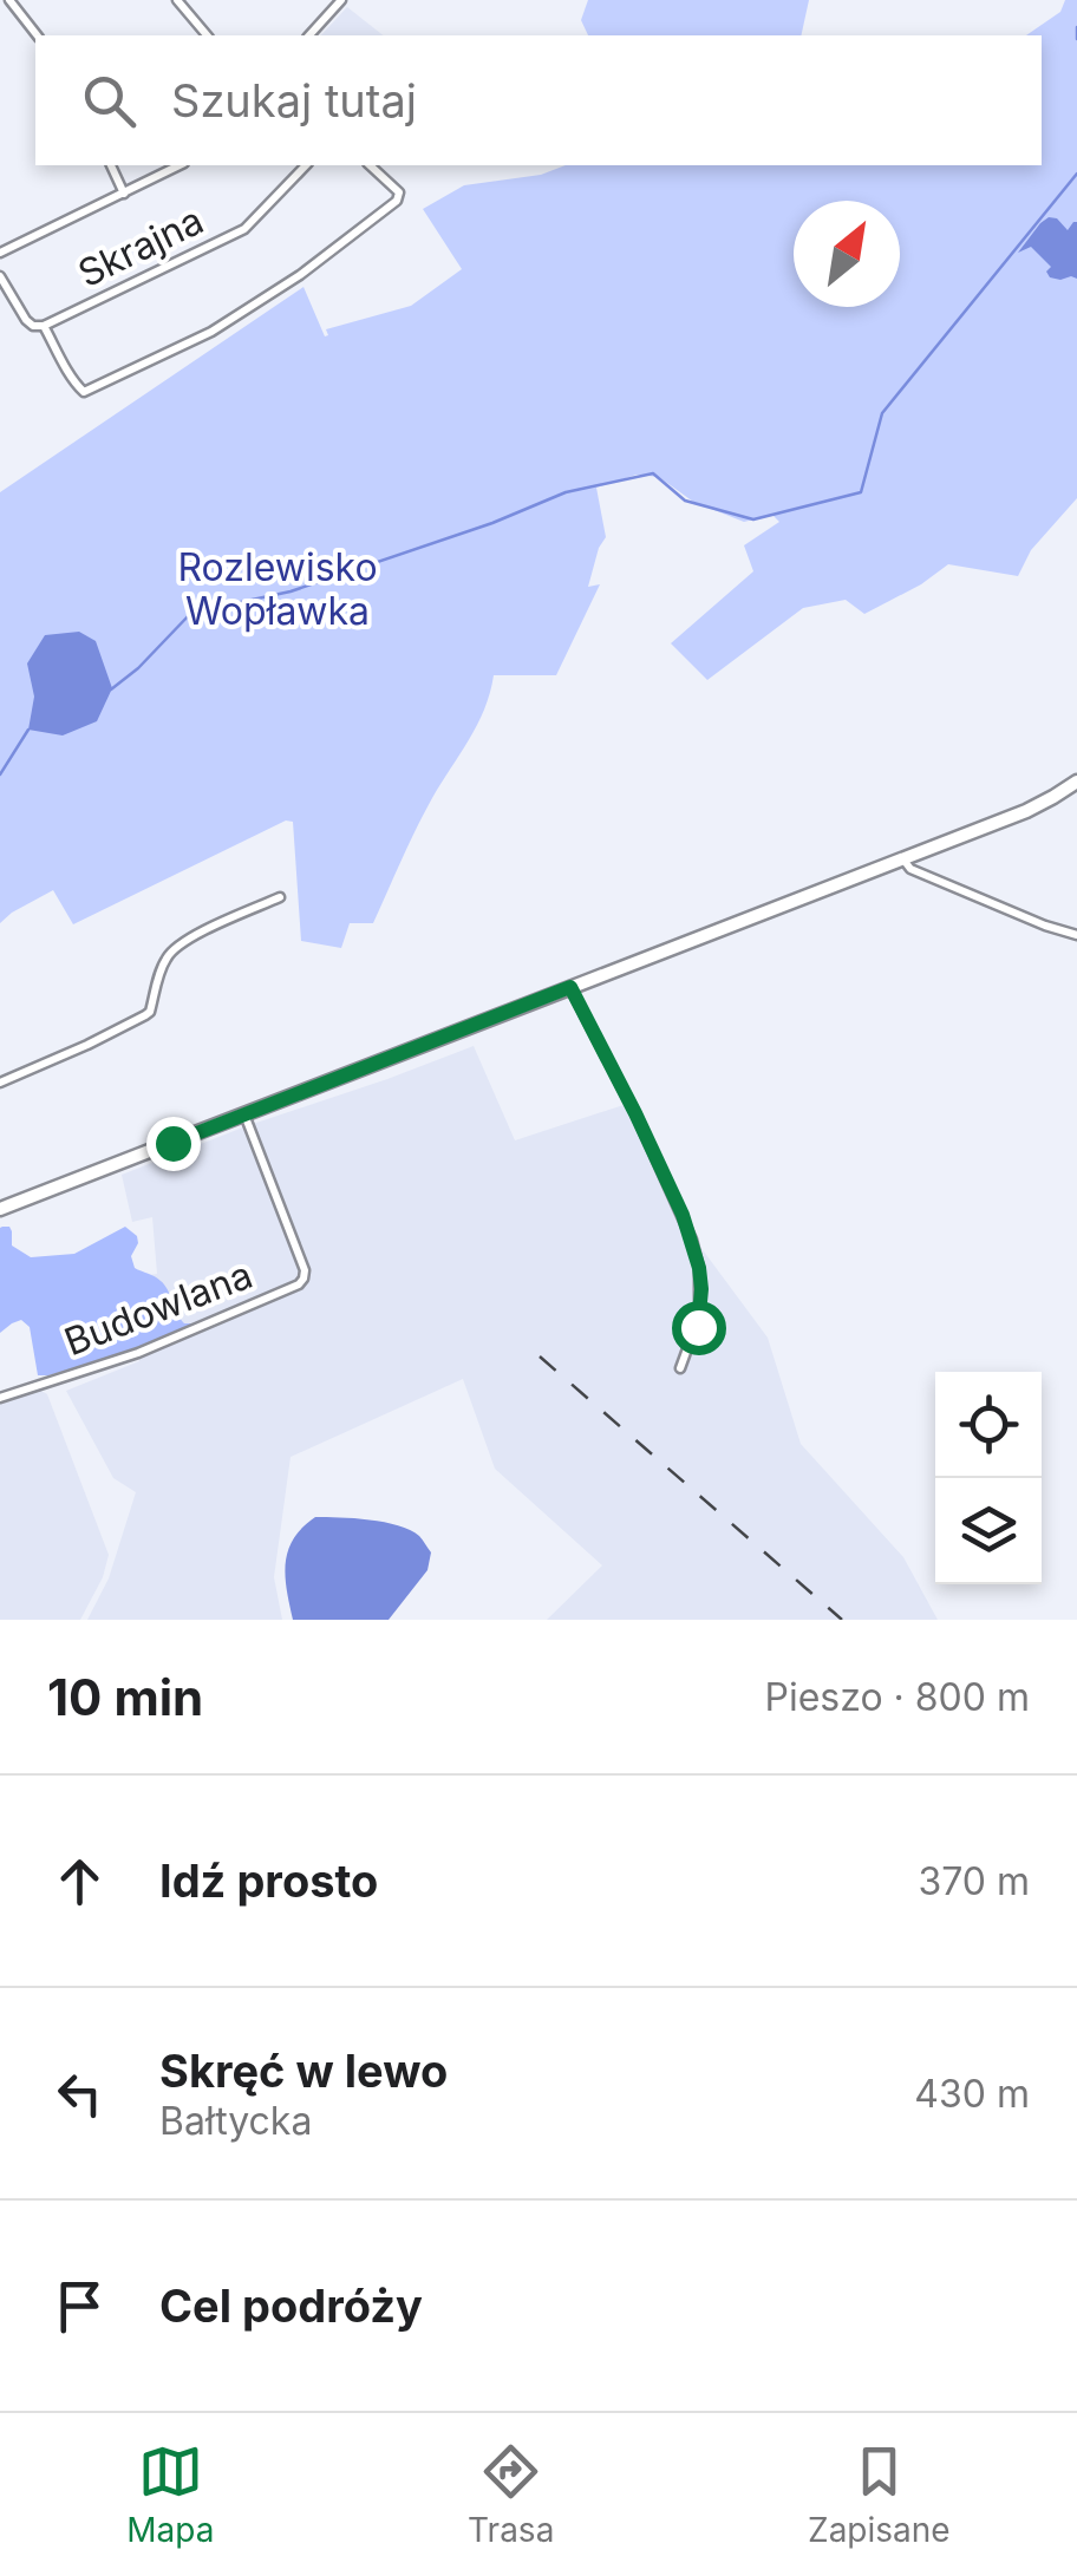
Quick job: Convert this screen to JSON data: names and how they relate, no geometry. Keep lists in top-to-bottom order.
{
  "streets": {
    "street": ["Skrajna", "Budowlana"]
  },
  "parks": ["Rozlewisko Wopławka"],
  "north": "top right",
  "page": {
    "search": "Szukaj tutaj",
    "heading": ["10 min", "Pieszo · 800 m"],
    "list": [
      ["Idź prosto", "370 m"],
      ["Skręć w lewo", "Bałtycka", "430 m"],
      "Cel podróży"
    ],
    "nav": ["Mapa", "Trasa", "Zapisane"]
  }
}
